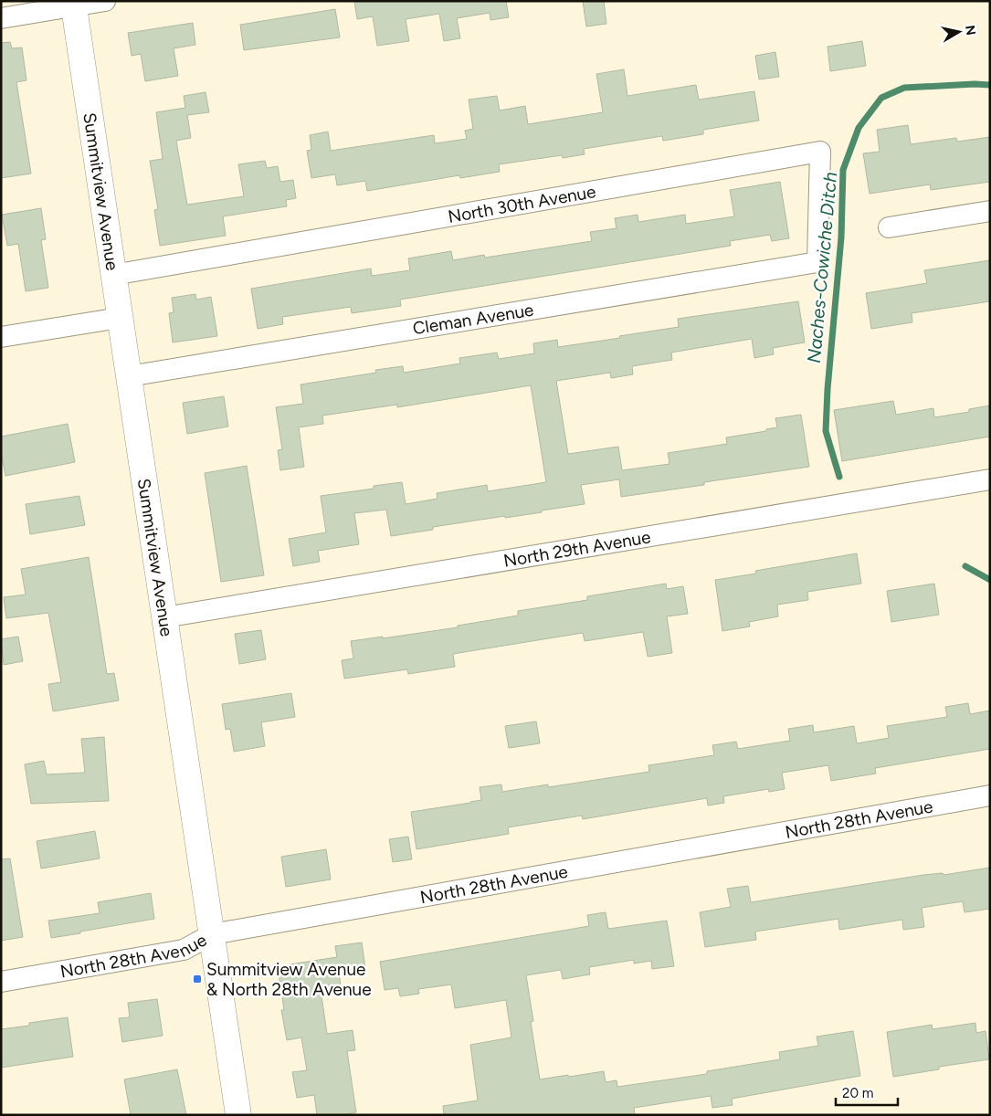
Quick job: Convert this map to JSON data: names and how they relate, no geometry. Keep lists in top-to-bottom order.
{
  "streets": {
    "main road": ["Summitview Avenue"],
    "street": [
      "North 30th Avenue",
      "Cleman Avenue",
      "North 29th Avenue",
      "North 28th Avenue"
    ]
  },
  "crossings": [
    ["Summitview Avenue", "North 30th Avenue"],
    ["Summitview Avenue", "Cleman Avenue"],
    ["Summitview Avenue", "North 29th Avenue"],
    ["Summitview Avenue", "North 28th Avenue"],
    ["North 30th Avenue", "Cleman Avenue"]
  ],
  "water": ["Naches-Cowiche Ditch"],
  "places": {
    "transit": ["Summitview Avenue & North 28th Avenue"]
  },
  "scale_bar": "20 m",
  "north": "right"
}
